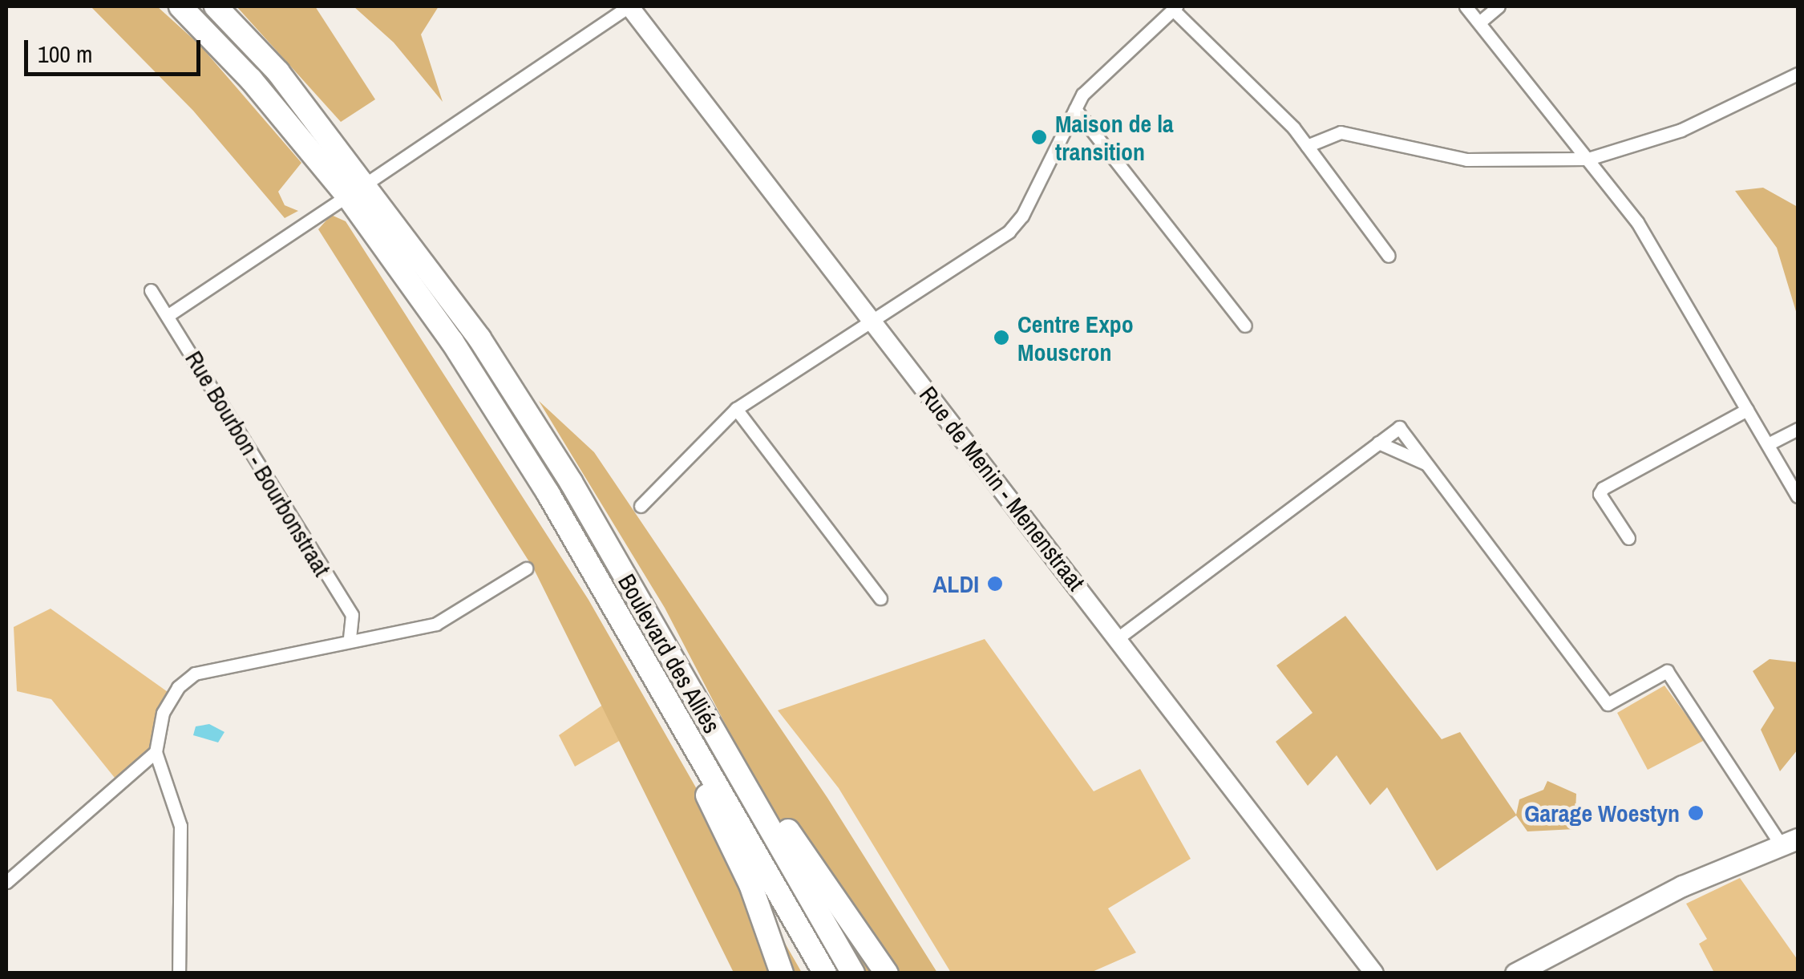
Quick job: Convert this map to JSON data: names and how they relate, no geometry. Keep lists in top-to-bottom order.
{
  "streets": {
    "highway": ["Boulevard des Alliés"],
    "street": ["Rue Bourbon - Bourbonstraat", "Rue de Menin - Menenstraat"]
  },
  "places": [
    "Maison de la transition",
    "Centre Expo Mouscron",
    "ALDI",
    "Garage Woestyn"
  ],
  "scale_bar": "100 m"
}
